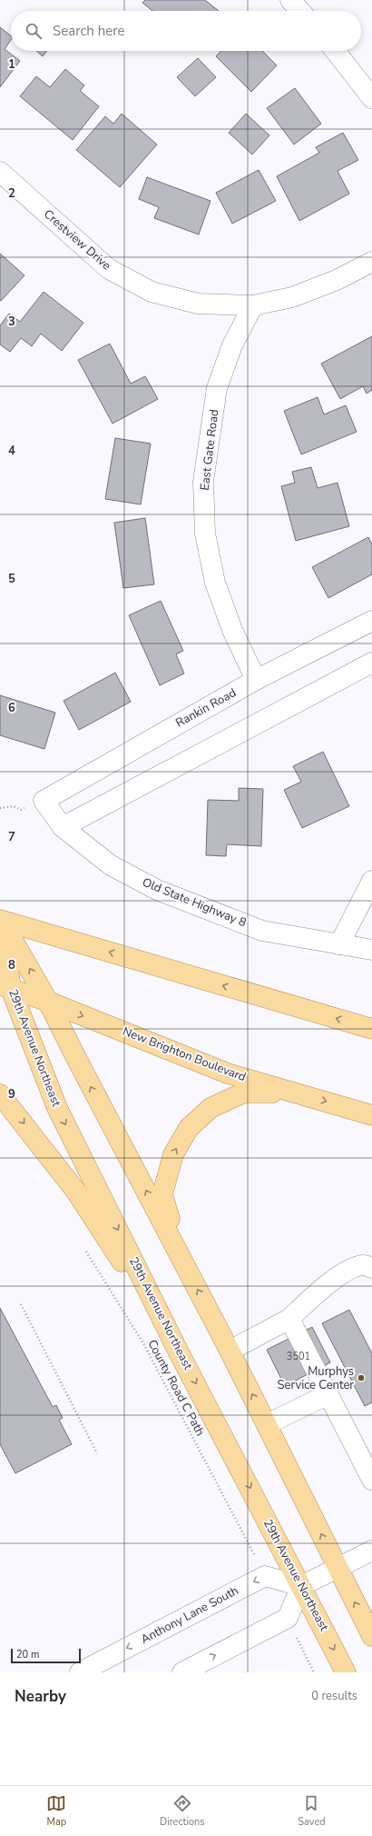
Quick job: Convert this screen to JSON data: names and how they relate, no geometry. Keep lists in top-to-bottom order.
{
  "streets": {
    "main road": ["29th Avenue Northeast", "New Brighton Boulevard"],
    "street": [
      "Crestview Drive",
      "East Gate Road",
      "Rankin Road",
      "Old State Highway 8",
      "Anthony Lane South"
    ],
    "path": ["County Road C Path"]
  },
  "crossings": [
    ["Crestview Drive", "East Gate Road"],
    ["East Gate Road", "Rankin Road"],
    ["Rankin Road", "Old State Highway 8"],
    ["29th Avenue Northeast", "New Brighton Boulevard"],
    ["County Road C Path", "Anthony Lane South"]
  ],
  "places": ["Murphys Service Center"],
  "house_numbers": ["3501"],
  "scale_bar": "20 m",
  "page": {
    "search": "Search here",
    "scale": "20 m",
    "heading": ["Nearby", "0 results"],
    "nav": ["Map", "Directions", "Saved"]
  },
  "grid": {
    "rows": [
      "1",
      "2",
      "3",
      "4",
      "5",
      "6",
      "7",
      "8",
      "9"
    ]
  }
}
